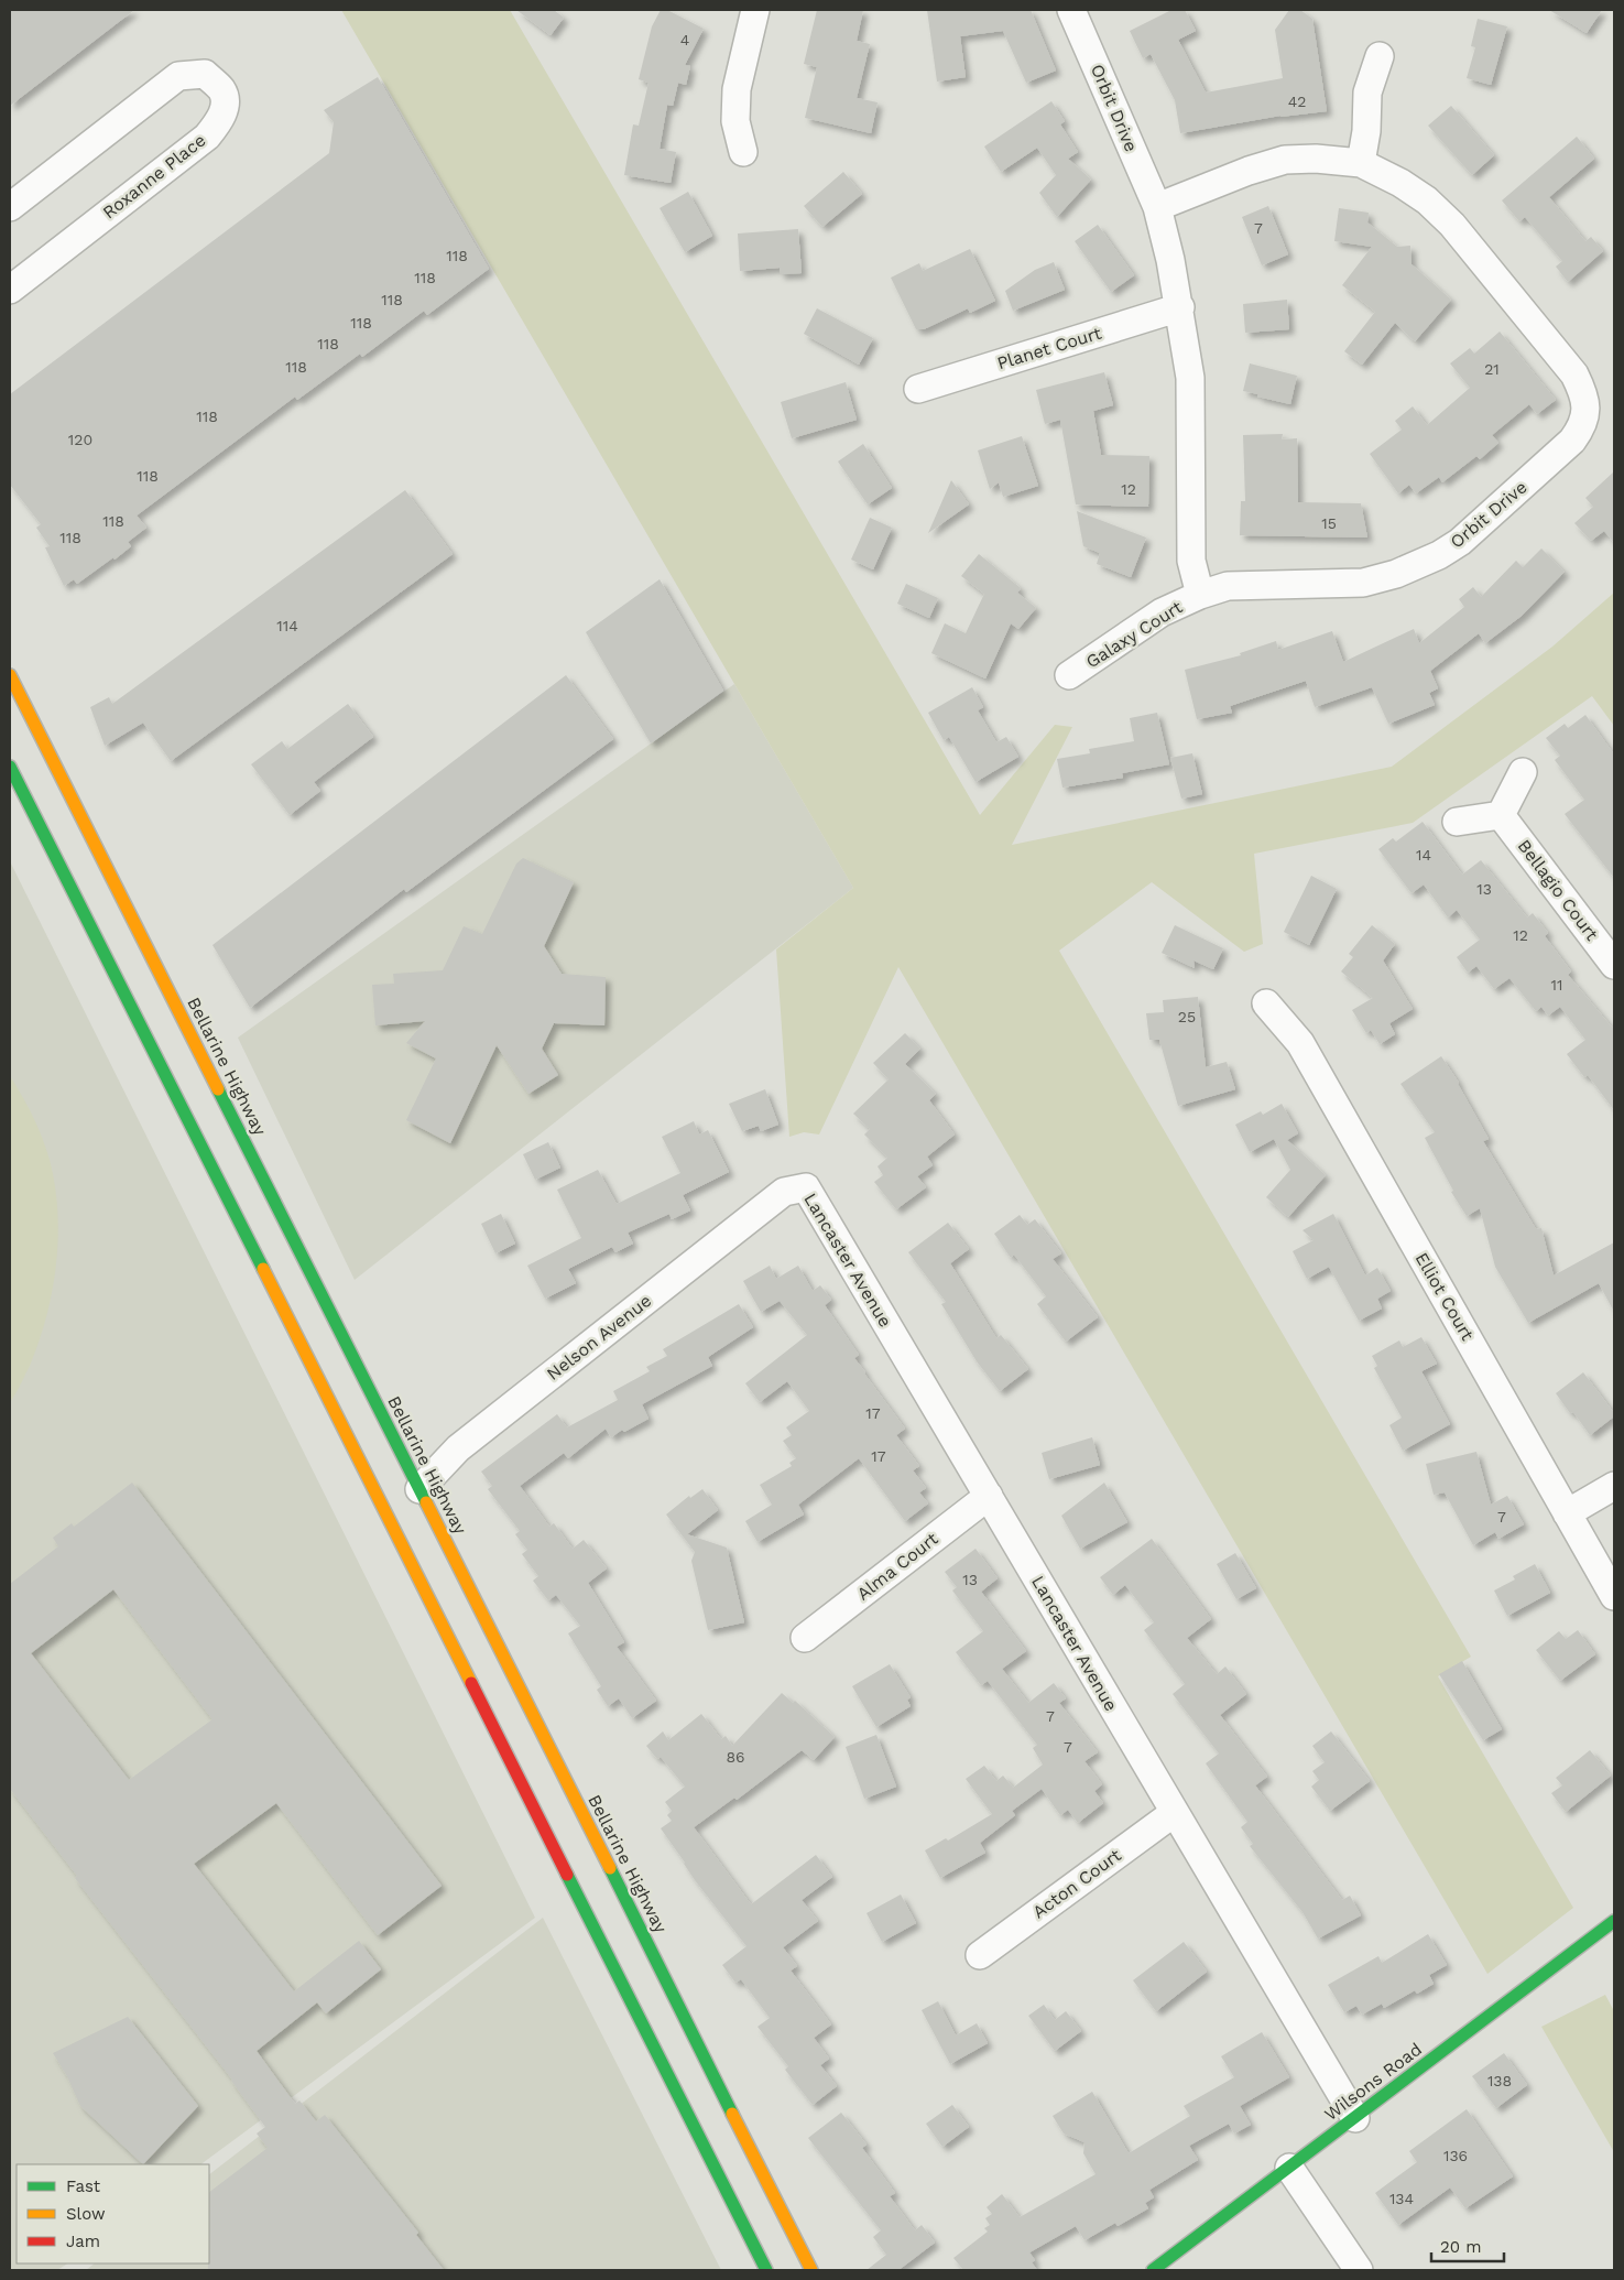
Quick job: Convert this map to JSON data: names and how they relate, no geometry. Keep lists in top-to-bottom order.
{
  "streets": {
    "main road": ["Bellarine Highway", "Wilsons Road"],
    "street": [
      "Orbit Drive",
      "Roxanne Place",
      "Planet Court",
      "Galaxy Court",
      "Bellagio Court",
      "Lancaster Avenue",
      "Elliot Court",
      "Nelson Avenue",
      "Alma Court",
      "Acton Court"
    ]
  },
  "crossings": [
    ["Orbit Drive", "Planet Court"],
    ["Orbit Drive", "Galaxy Court"],
    ["Bellarine Highway", "Nelson Avenue"],
    ["Lancaster Avenue", "Nelson Avenue"],
    ["Lancaster Avenue", "Alma Court"],
    ["Lancaster Avenue", "Acton Court"],
    ["Lancaster Avenue", "Wilsons Road"]
  ],
  "house_numbers": [
    "4",
    "42",
    "7",
    "118",
    "118",
    "118",
    "118",
    "118",
    "118",
    "21",
    "118",
    "120",
    "118",
    "12",
    "118",
    "15",
    "118",
    "114",
    "14",
    "13",
    "12",
    "11",
    "25",
    "17",
    "17",
    "7",
    "13",
    "7",
    "7",
    "86",
    "138",
    "136",
    "134"
  ],
  "legend": ["Fast", "Slow", "Jam"],
  "scale_bar": "20 m"
}
